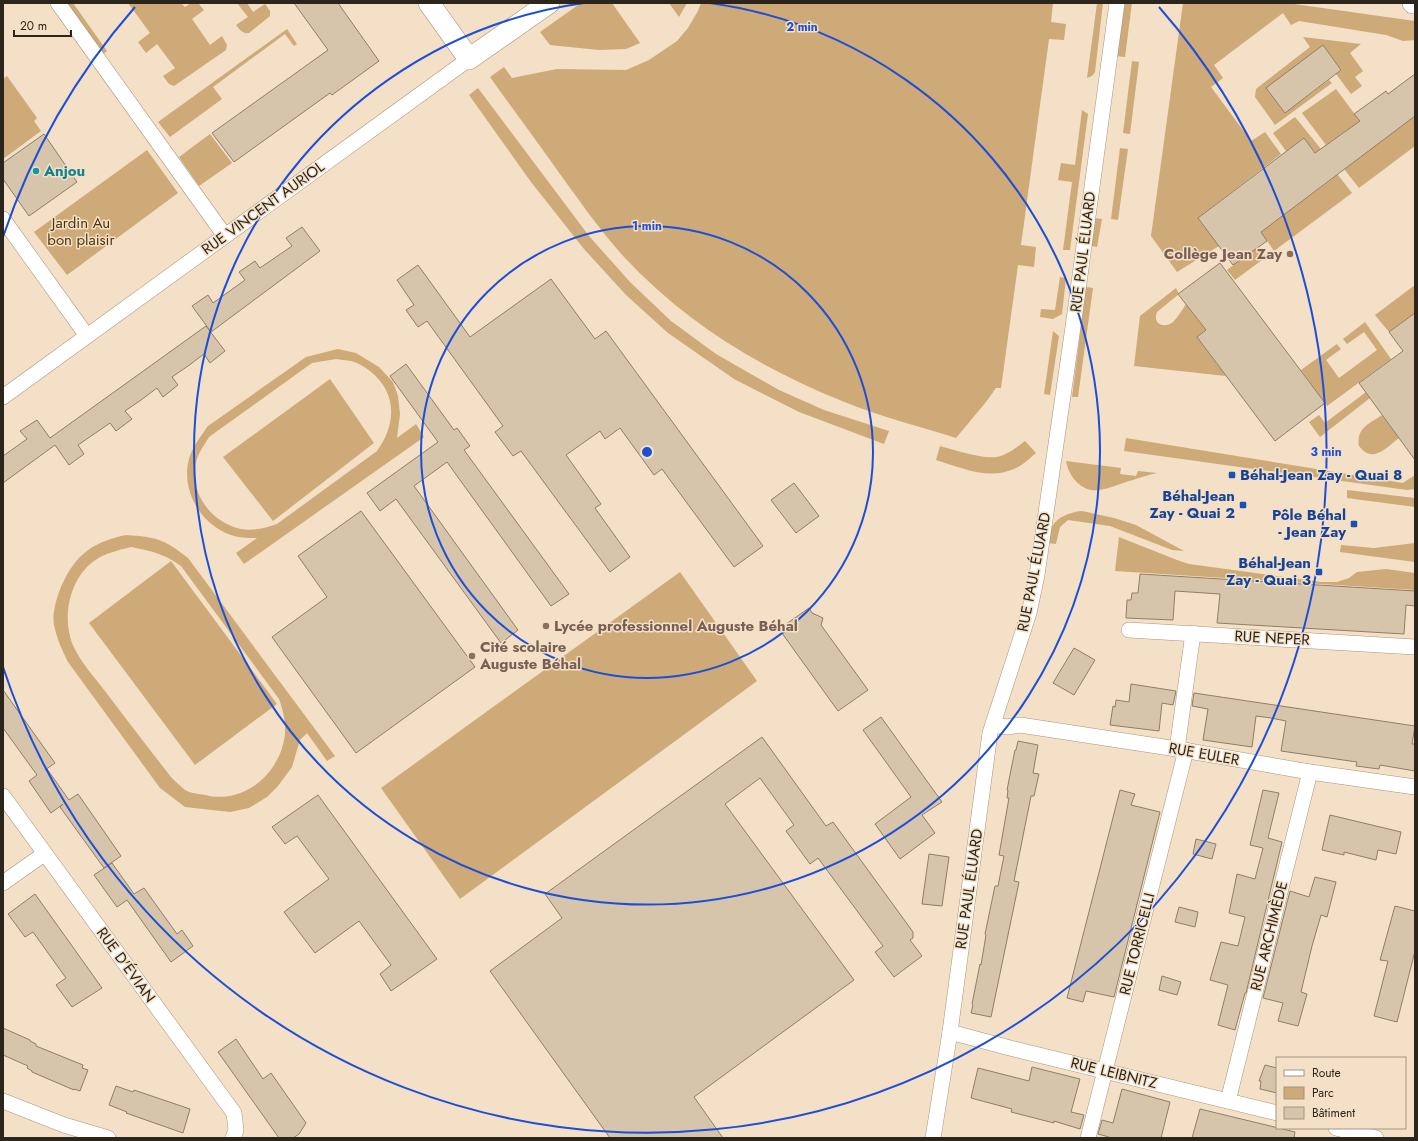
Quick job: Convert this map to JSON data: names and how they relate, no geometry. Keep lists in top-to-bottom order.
{
  "streets": {
    "street": [
      "RUE VINCENT AURIOL",
      "RUE PAUL ÉLUARD",
      "RUE NEPER",
      "RUE EULER",
      "RUE ARCHIMÈDE",
      "RUE TORRICELLI",
      "RUE D'ÉVIAN",
      "RUE LEIBNITZ"
    ]
  },
  "crossings": [
    ["RUE PAUL ÉLUARD", "RUE EULER"],
    ["RUE PAUL ÉLUARD", "RUE LEIBNITZ"],
    ["RUE NEPER", "RUE TORRICELLI"],
    ["RUE EULER", "RUE ARCHIMÈDE"],
    ["RUE EULER", "RUE TORRICELLI"],
    ["RUE ARCHIMÈDE", "RUE LEIBNITZ"],
    ["RUE TORRICELLI", "RUE LEIBNITZ"]
  ],
  "parks": ["Jardin Au bon plaisir"],
  "places": {
    "other": [
      "Anjou",
      "Collège Jean Zay",
      "Lycée professionnel Auguste Béhal",
      "Cité scolaire Auguste Béhal"
    ],
    "transit": [
      "Béhal-Jean Zay - Quai 8",
      "Béhal-Jean Zay - Quai 2",
      "Pôle Béhal - Jean Zay",
      "Béhal-Jean Zay - Quai 3"
    ]
  },
  "legend": ["Route", "Parc", "Bâtiment"],
  "scale_bar": "20 m",
  "rings": ["2 min", "1 min", "3 min"]
}
